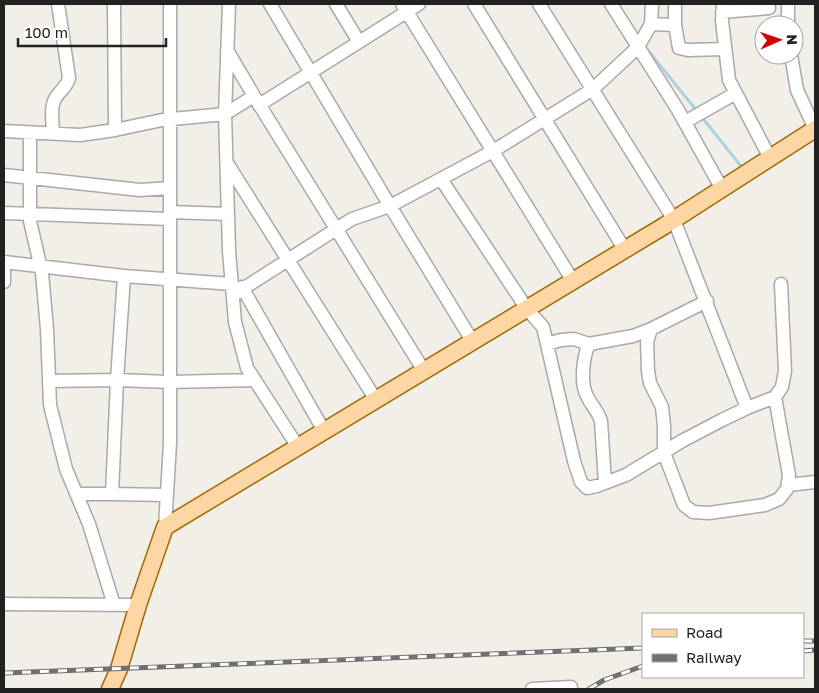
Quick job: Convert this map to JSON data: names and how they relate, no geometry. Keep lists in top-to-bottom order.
{
  "legend": ["Road", "Railway"],
  "scale_bar": "100 m",
  "north": "right"
}
